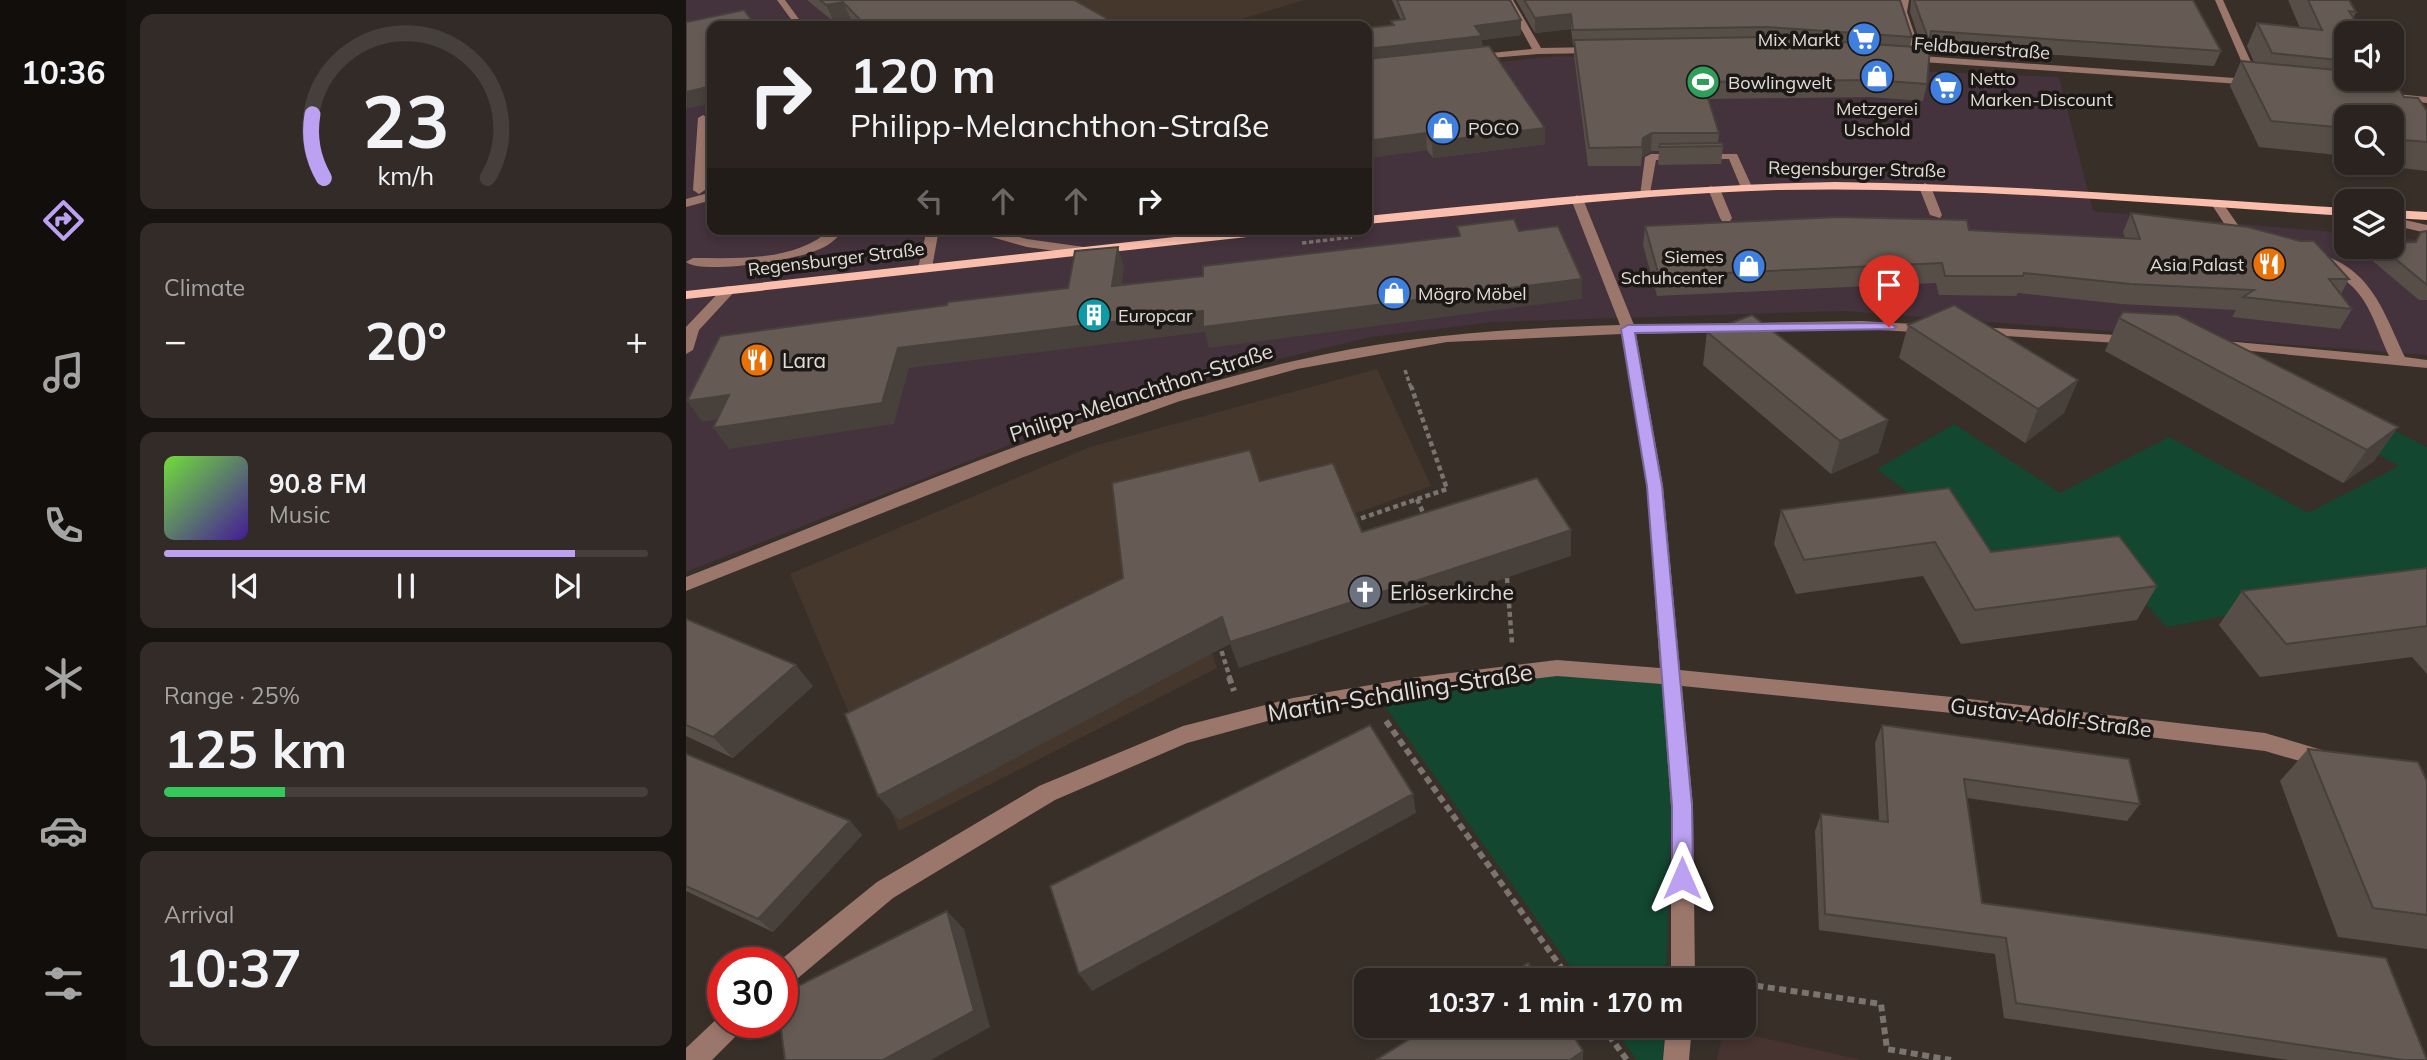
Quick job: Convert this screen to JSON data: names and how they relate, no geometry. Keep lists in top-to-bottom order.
{
  "streets": {
    "main road": ["Regensburger Straße"],
    "street": [
      "Feldbauerstraße",
      "Philipp-Melanchthon-Straße",
      "Martin-Schalling-Straße",
      "Gustav-Adolf-Straße"
    ]
  },
  "crossings": [
    ["Martin-Schalling-Straße", "Gustav-Adolf-Straße"]
  ],
  "places": {
    "supermarket": ["Mix Markt", "Netto Marken-Discount"],
    "shop": [
      "Metzgerei Uschold",
      "POCO",
      "Siemes Schuhcenter",
      "Mögro Möbel"
    ],
    "sports": ["Bowlingwelt"],
    "restaurant": ["Asia Palast", "Lara"],
    "building": ["Europcar"],
    "church": ["Erlöserkirche"]
  },
  "page": {
    "tabs": "10:36",
    "turn": ["120 m", "Philipp-Melanchthon-Straße"],
    "tile": [
      "Climate",
      ["Range · 25%", "125 km"],
      ["Arrival", "10:37"]
    ],
    "heat": ["−", "20°", "+"],
    "song": ["90.8 FM", "Music"],
    "limit": "30",
    "trip": "10:37 · 1 min · 170 m",
    "gauge": ["23", "km/h"]
  }
}
